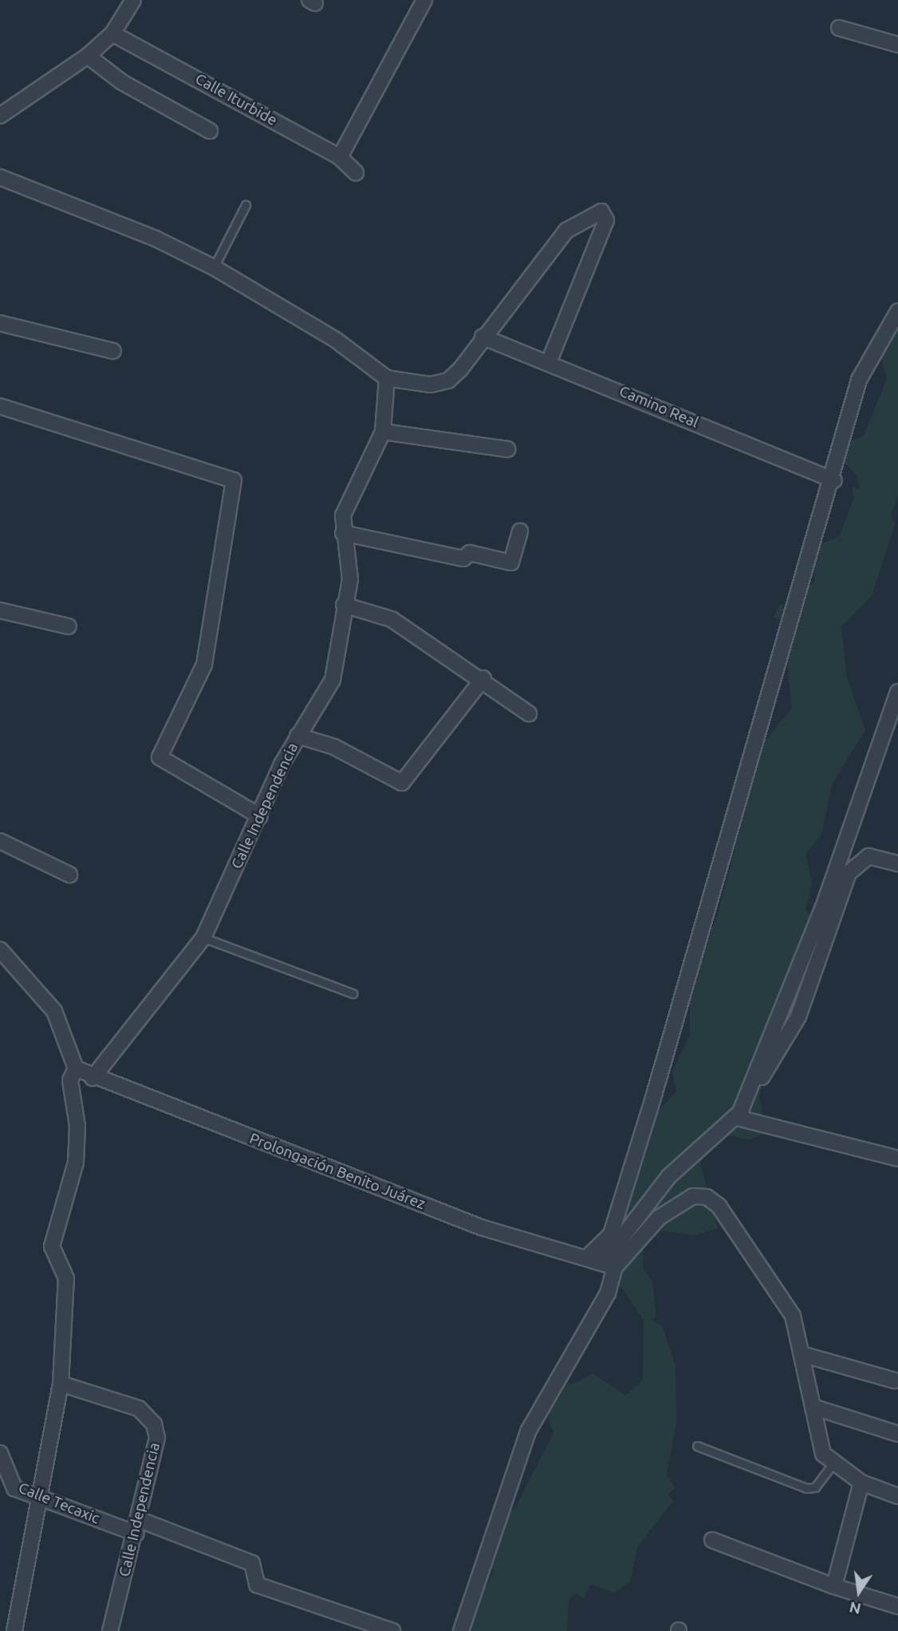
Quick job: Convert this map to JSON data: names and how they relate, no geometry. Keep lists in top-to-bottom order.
{
  "streets": {
    "street": [
      "Calle Iturbide",
      "Camino Real",
      "Calle Independencia",
      "Prolongación Benito Juárez",
      "Calle Tecaxic"
    ]
  },
  "crossings": [
    ["Calle Independencia", "Prolongación Benito Juárez"],
    ["Calle Independencia", "Calle Tecaxic"]
  ],
  "north": "bottom"
}
